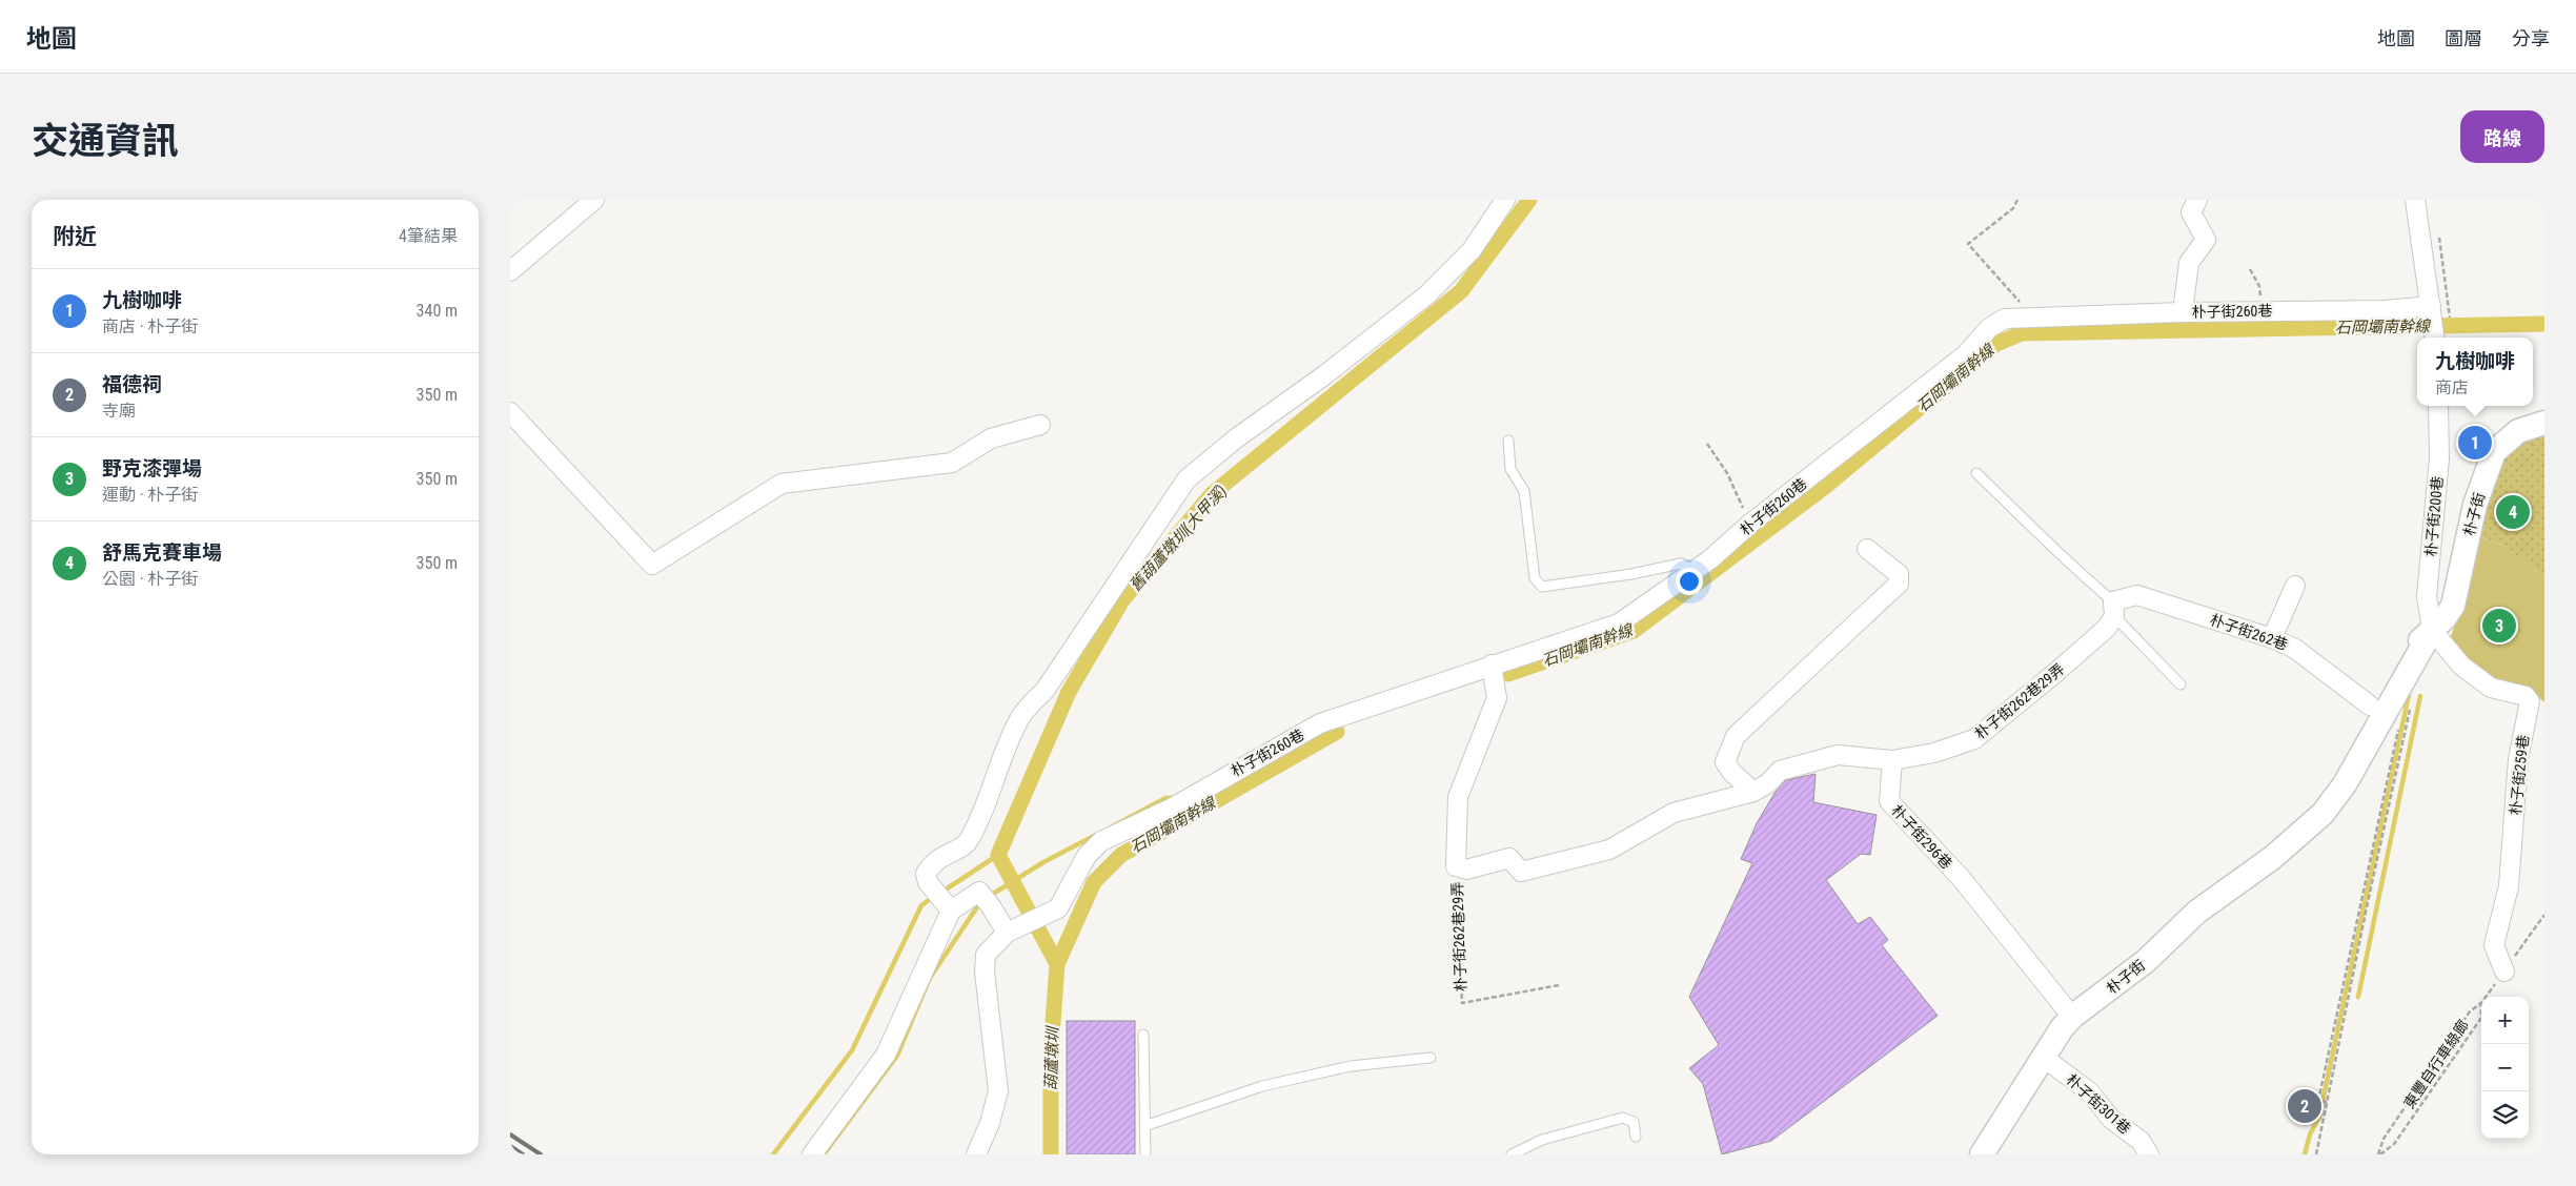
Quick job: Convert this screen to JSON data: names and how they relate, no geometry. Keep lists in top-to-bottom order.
{
  "streets": {
    "street": [
      "朴子街260巷",
      "朴子街",
      "朴子街200巷",
      "朴子街262巷",
      "朴子街262巷29弄",
      "朴子街259巷",
      "朴子街296巷",
      "朴子街301巷"
    ],
    "path": ["東豐自行車綠廊"]
  },
  "crossings": [
    ["朴子街", "朴子街200巷"],
    ["朴子街", "朴子街262巷"],
    ["朴子街", "朴子街259巷"],
    ["朴子街", "朴子街296巷"],
    ["朴子街", "朴子街301巷"],
    ["朴子街200巷", "朴子街259巷"],
    ["朴子街262巷", "朴子街262巷29弄"],
    ["朴子街262巷29弄", "朴子街296巷"]
  ],
  "water": ["石岡壩南幹線", "舊葫蘆墩圳(大甲溪)", "葫蘆墩圳"],
  "page": {
    "header": "地圖",
    "nav": ["地圖", "圖層", "分享"],
    "title": "交通資訊",
    "buttons": "路線",
    "heading": ["附近", "4筆結果"],
    "list": [
      {
        "mark": "1",
        "name": "九樹咖啡",
        "note": "商店 · 朴子街",
        "value": "340 m"
      },
      {
        "mark": "2",
        "name": "福德祠",
        "note": "寺廟",
        "value": "350 m"
      },
      {
        "mark": "3",
        "name": "野克漆彈場",
        "note": "運動 · 朴子街",
        "value": "350 m"
      },
      {
        "mark": "4",
        "name": "舒馬克賽車場",
        "note": "公園 · 朴子街",
        "value": "350 m"
      }
    ],
    "popup": ["九樹咖啡", "商店"],
    "pins": [
      "1",
      "4",
      "3",
      "2"
    ],
    "map_buttons": ["+", "−"]
  }
}
